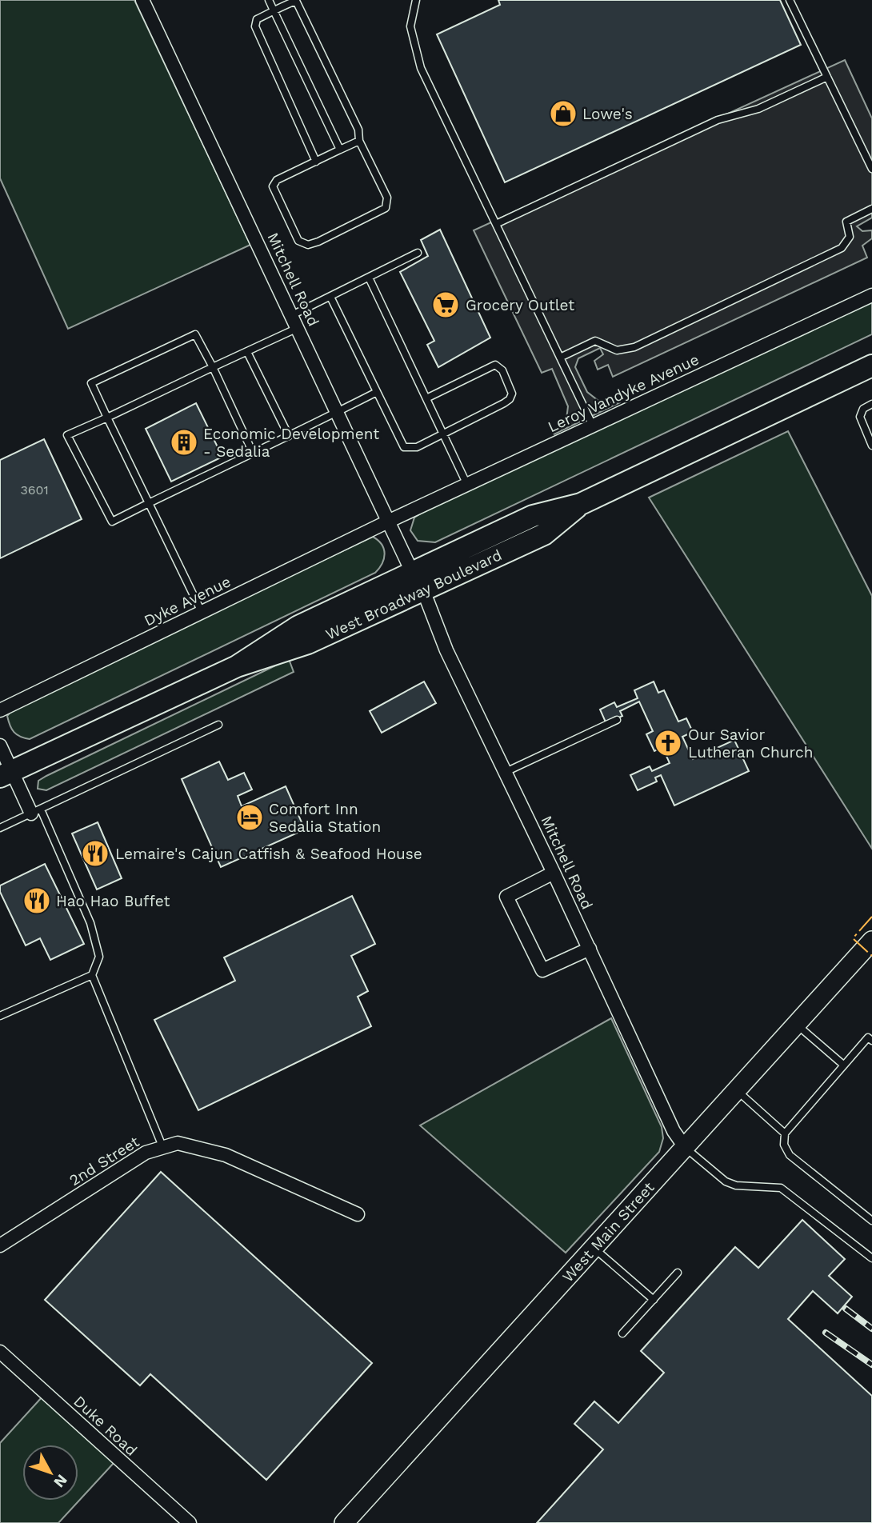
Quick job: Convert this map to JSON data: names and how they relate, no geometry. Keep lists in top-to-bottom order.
{
  "streets": {
    "highway": ["West Broadway Boulevard"],
    "main road": ["West Main Street"],
    "street": [
      "Mitchell Road",
      "Leroy Vandyke Avenue",
      "Dyke Avenue",
      "2nd Street",
      "Duke Road"
    ]
  },
  "crossings": [
    ["Mitchell Road", "Leroy Vandyke Avenue"],
    ["Mitchell Road", "West Broadway Boulevard"],
    ["Mitchell Road", "Dyke Avenue"],
    ["Mitchell Road", "West Main Street"],
    ["Leroy Vandyke Avenue", "Dyke Avenue"]
  ],
  "places": {
    "shop": ["Lowe's"],
    "supermarket": ["Grocery Outlet"],
    "building": ["Economic Development - Sedalia"],
    "church": ["Our Savior Lutheran Church"],
    "hotel": ["Comfort Inn Sedalia Station"],
    "restaurant": ["Lemaire's Cajun Catfish & Seafood House", "Hao Hao Buffet"]
  },
  "house_numbers": ["3601"],
  "north": "bottom right"
}
